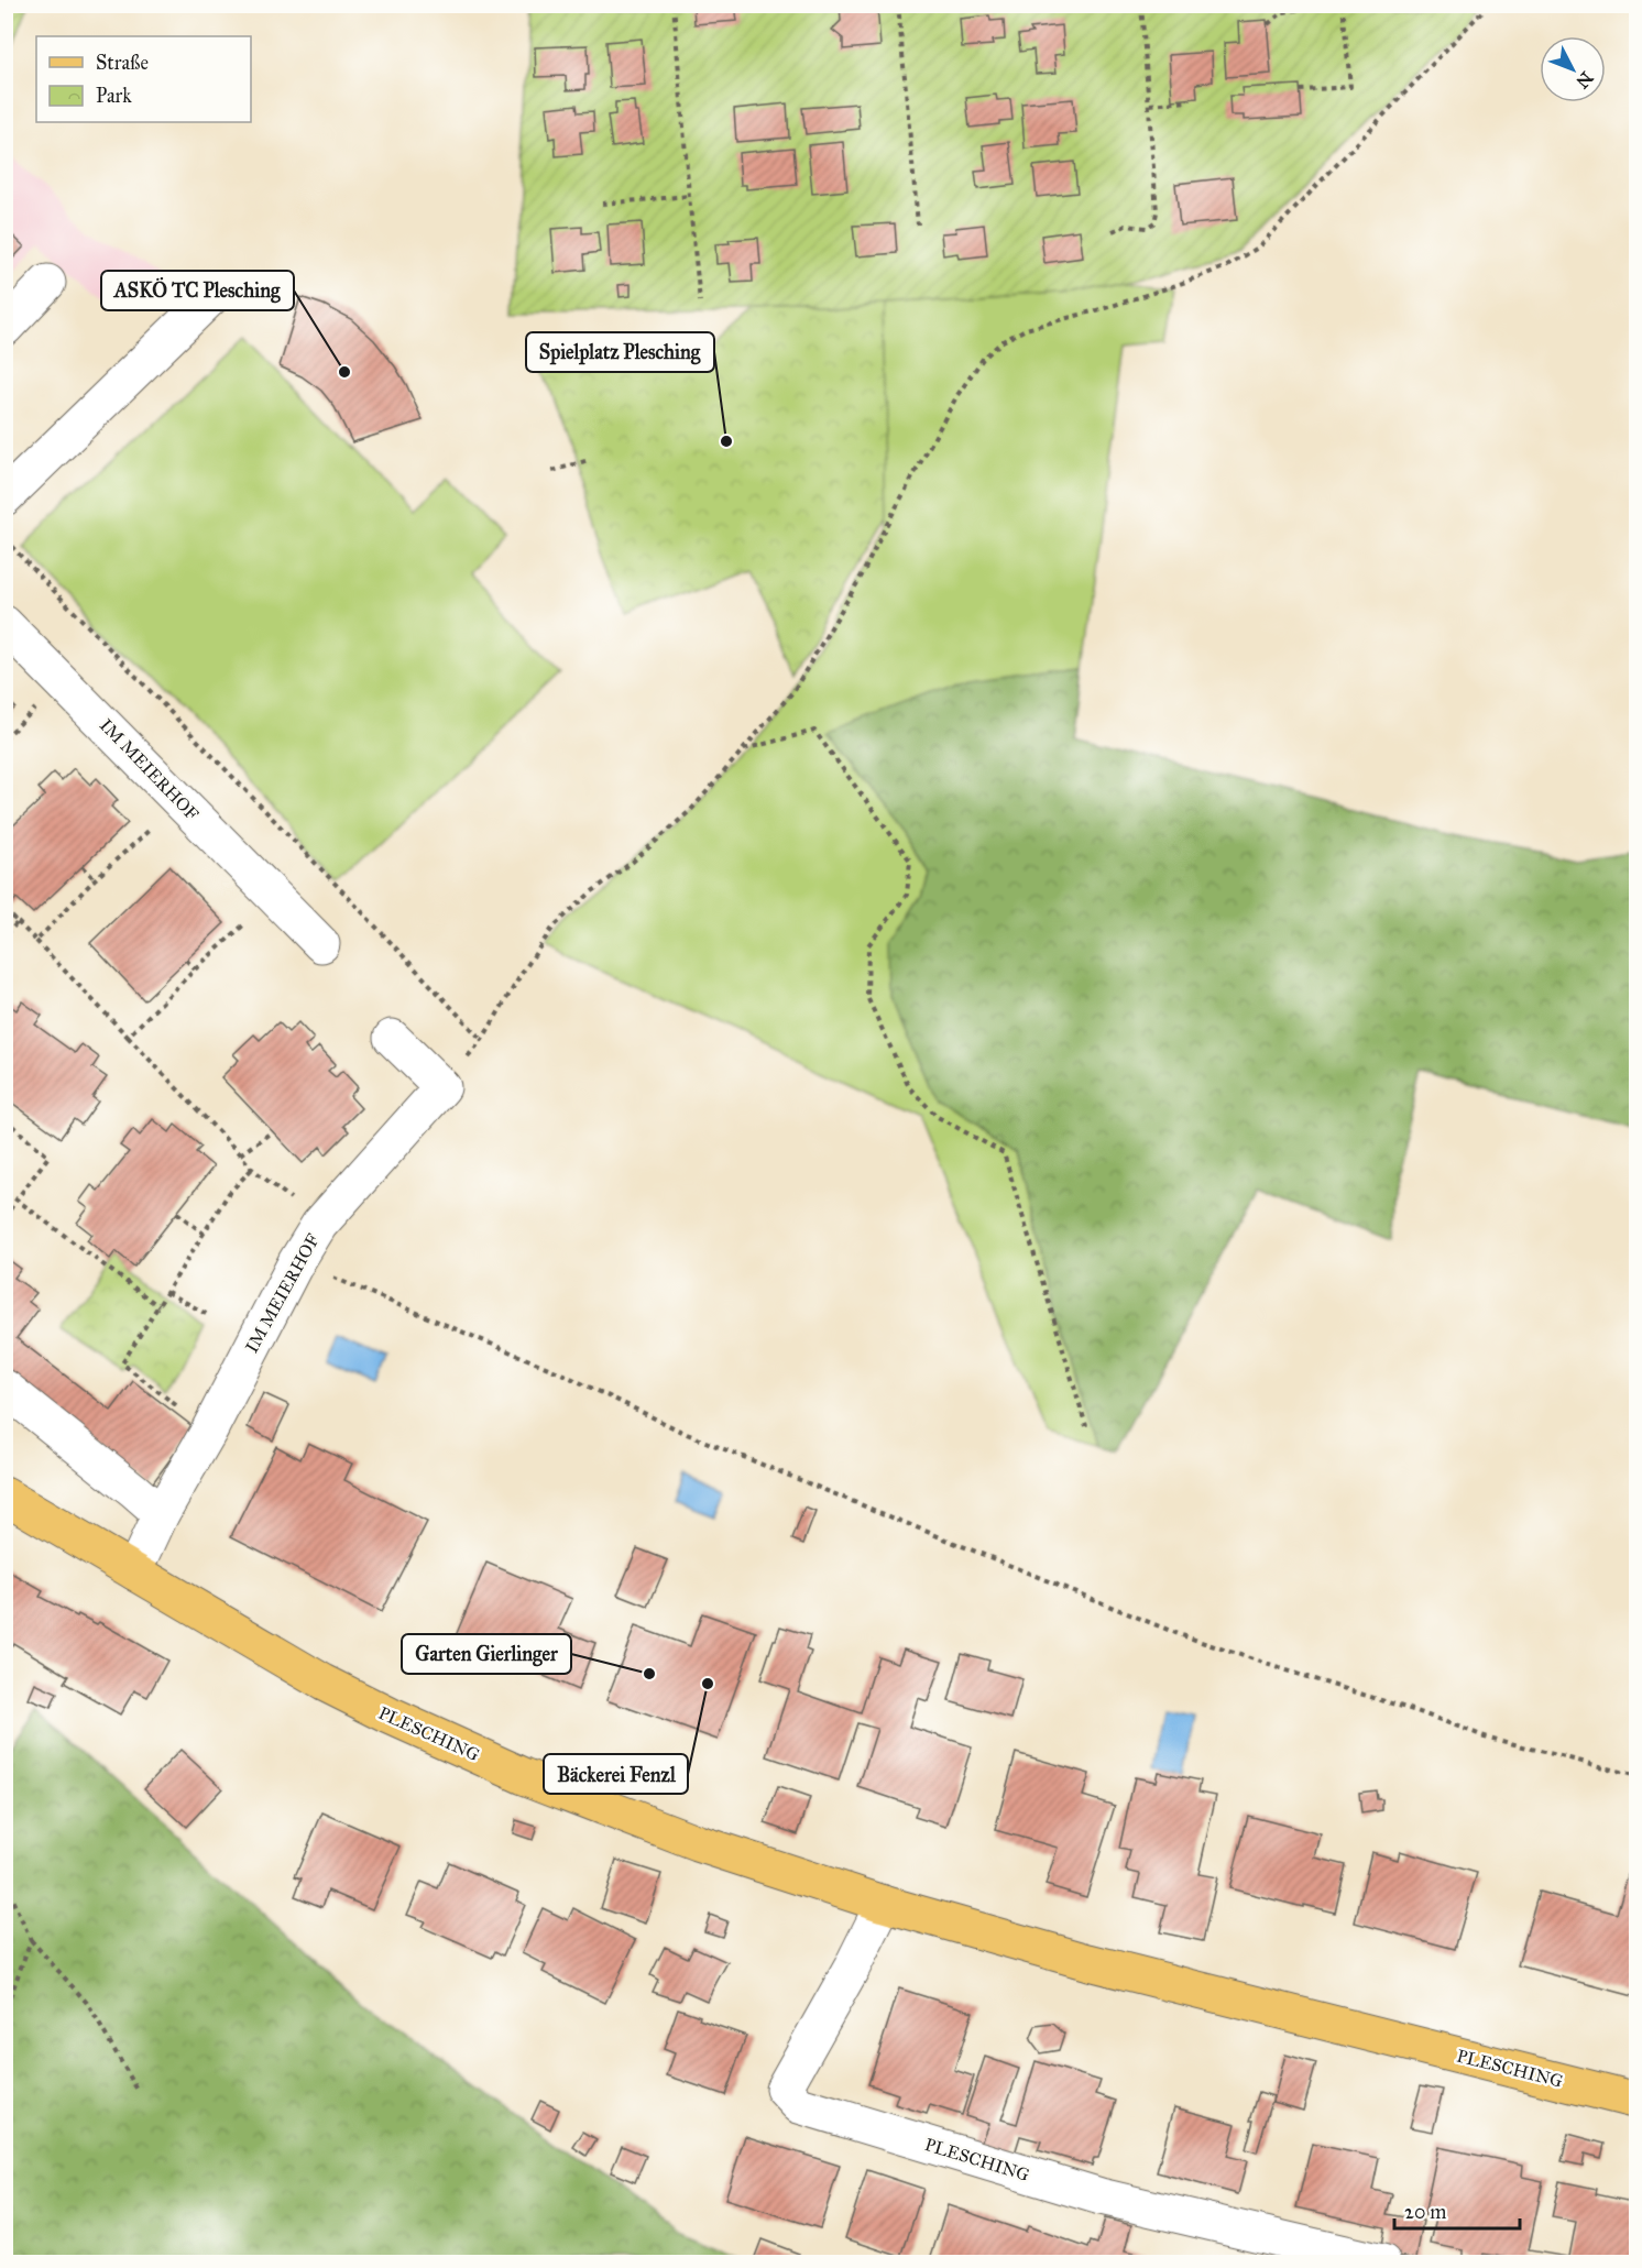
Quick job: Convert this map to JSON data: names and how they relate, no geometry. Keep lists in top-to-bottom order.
{
  "streets": {
    "main road": ["PLESCHING"],
    "street": ["IM MEIERHOF"]
  },
  "crossings": [
    ["IM MEIERHOF", "PLESCHING"]
  ],
  "places": [
    "ASKÖ TC Plesching",
    "Spielplatz Plesching",
    "Garten Gierlinger",
    "Bäckerei Fenzl"
  ],
  "legend": ["Straße", "Park"],
  "scale_bar": "20 m",
  "north": "bottom right"
}
